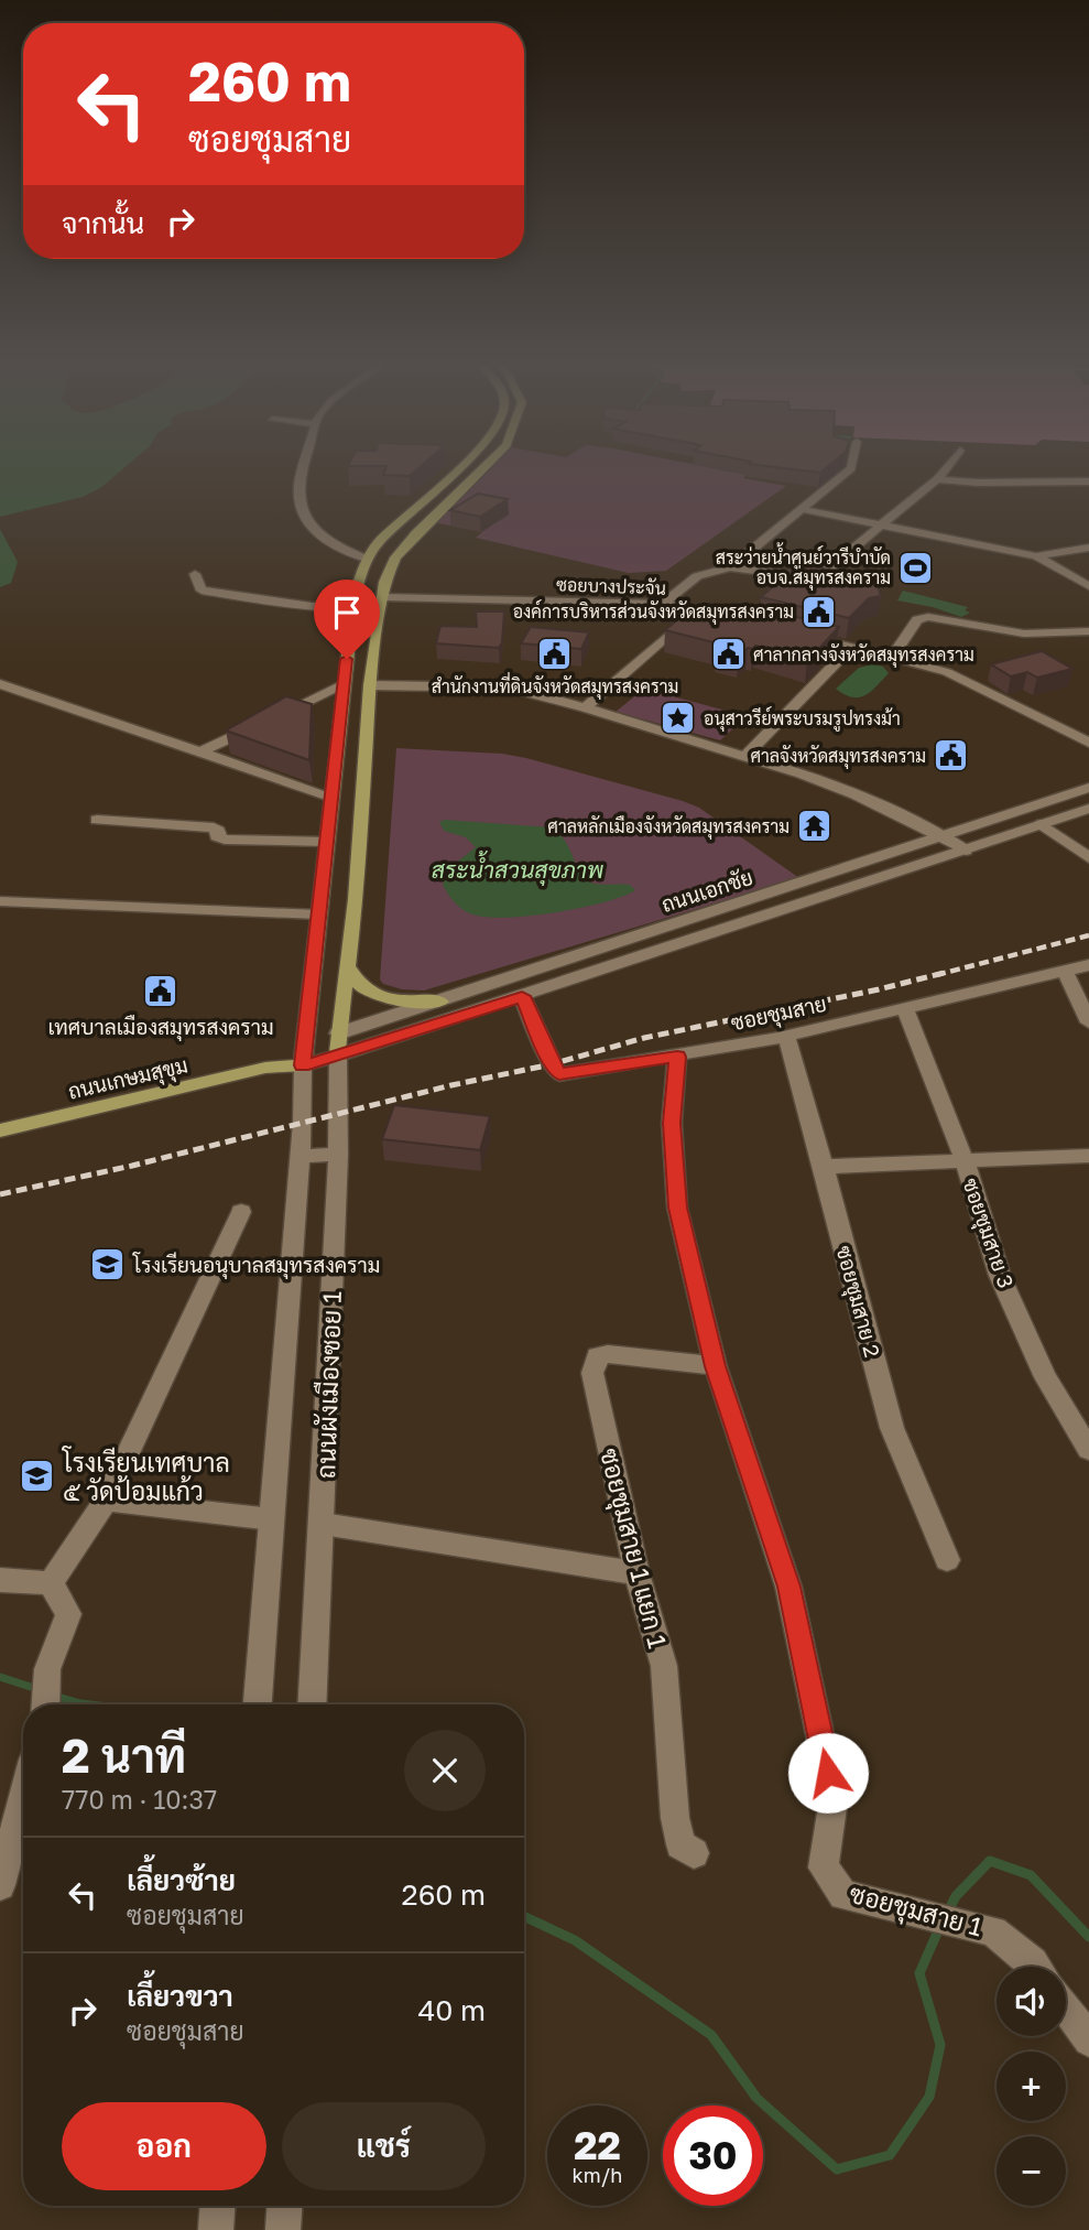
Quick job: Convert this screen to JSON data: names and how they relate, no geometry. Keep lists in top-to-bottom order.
{
  "streets": {
    "main road": ["ถนนเกษมสุขุม"],
    "street": [
      "ซอยบางประจัน",
      "ถนนเอกชัย",
      "ซอยชุมสาย",
      "ซอยชุมสาย 3",
      "ซอยชุมสาย 2",
      "ถนนผังเมืองซอย 1",
      "ซอยชุมสาย 1 แยก 1",
      "ซอยชุมสาย 1"
    ]
  },
  "crossings": [
    ["ถนนเอกชัย", "ซอยชุมสาย"],
    ["ถนนเอกชัย", "ถนนเกษมสุขุม"],
    ["ถนนเอกชัย", "ถนนผังเมืองซอย 1"],
    ["ซอยชุมสาย", "ซอยชุมสาย 3"],
    ["ซอยชุมสาย", "ซอยชุมสาย 2"],
    ["ซอยชุมสาย", "ซอยชุมสาย 1"],
    ["ถนนเกษมสุขุม", "ถนนผังเมืองซอย 1"],
    ["ซอยชุมสาย 1 แยก 1", "ซอยชุมสาย 1"]
  ],
  "water": ["สระน้ำสวนสุขภาพ"],
  "places": {
    "sports": ["สระว่ายน้ำศูนย์วารีบำบัด อบจ.สมุทรสงคราม"],
    "public building": [
      "องค์การบริหารส่วนจังหวัดสมุทรสงคราม",
      "สำนักงานที่ดินจังหวัดสมุทรสงคราม",
      "ศาลากลางจังหวัดสมุทรสงคราม",
      "ศาลจังหวัดสมุทรสงคราม",
      "เทศบาลเมืองสมุทรสงคราม"
    ],
    "place": ["อนุสาวรีย์พระบรมรูปทรงม้า"],
    "temple": ["ศาลหลักเมืองจังหวัดสมุทรสงคราม"],
    "school or university": ["โรงเรียนอนุบาลสมุทรสงคราม", "โรงเรียนเทศบาล ๕ วัดป้อมแก้ว"]
  },
  "page": {
    "turn": ["260 m", "ซอยชุมสาย"],
    "then": "จากนั้น",
    "heading": ["2 นาที", "770 m · 10:37"],
    "list": [
      {
        "name": "เลี้ยวซ้าย",
        "note": "ซอยชุมสาย",
        "value": "260 m"
      },
      {
        "name": "เลี้ยวขวา",
        "note": "ซอยชุมสาย",
        "value": "40 m"
      }
    ],
    "map_buttons": ["+", "−"],
    "buttons": ["ออก", "แชร์"],
    "speed": "22 km/h",
    "limit": "30"
  }
}
